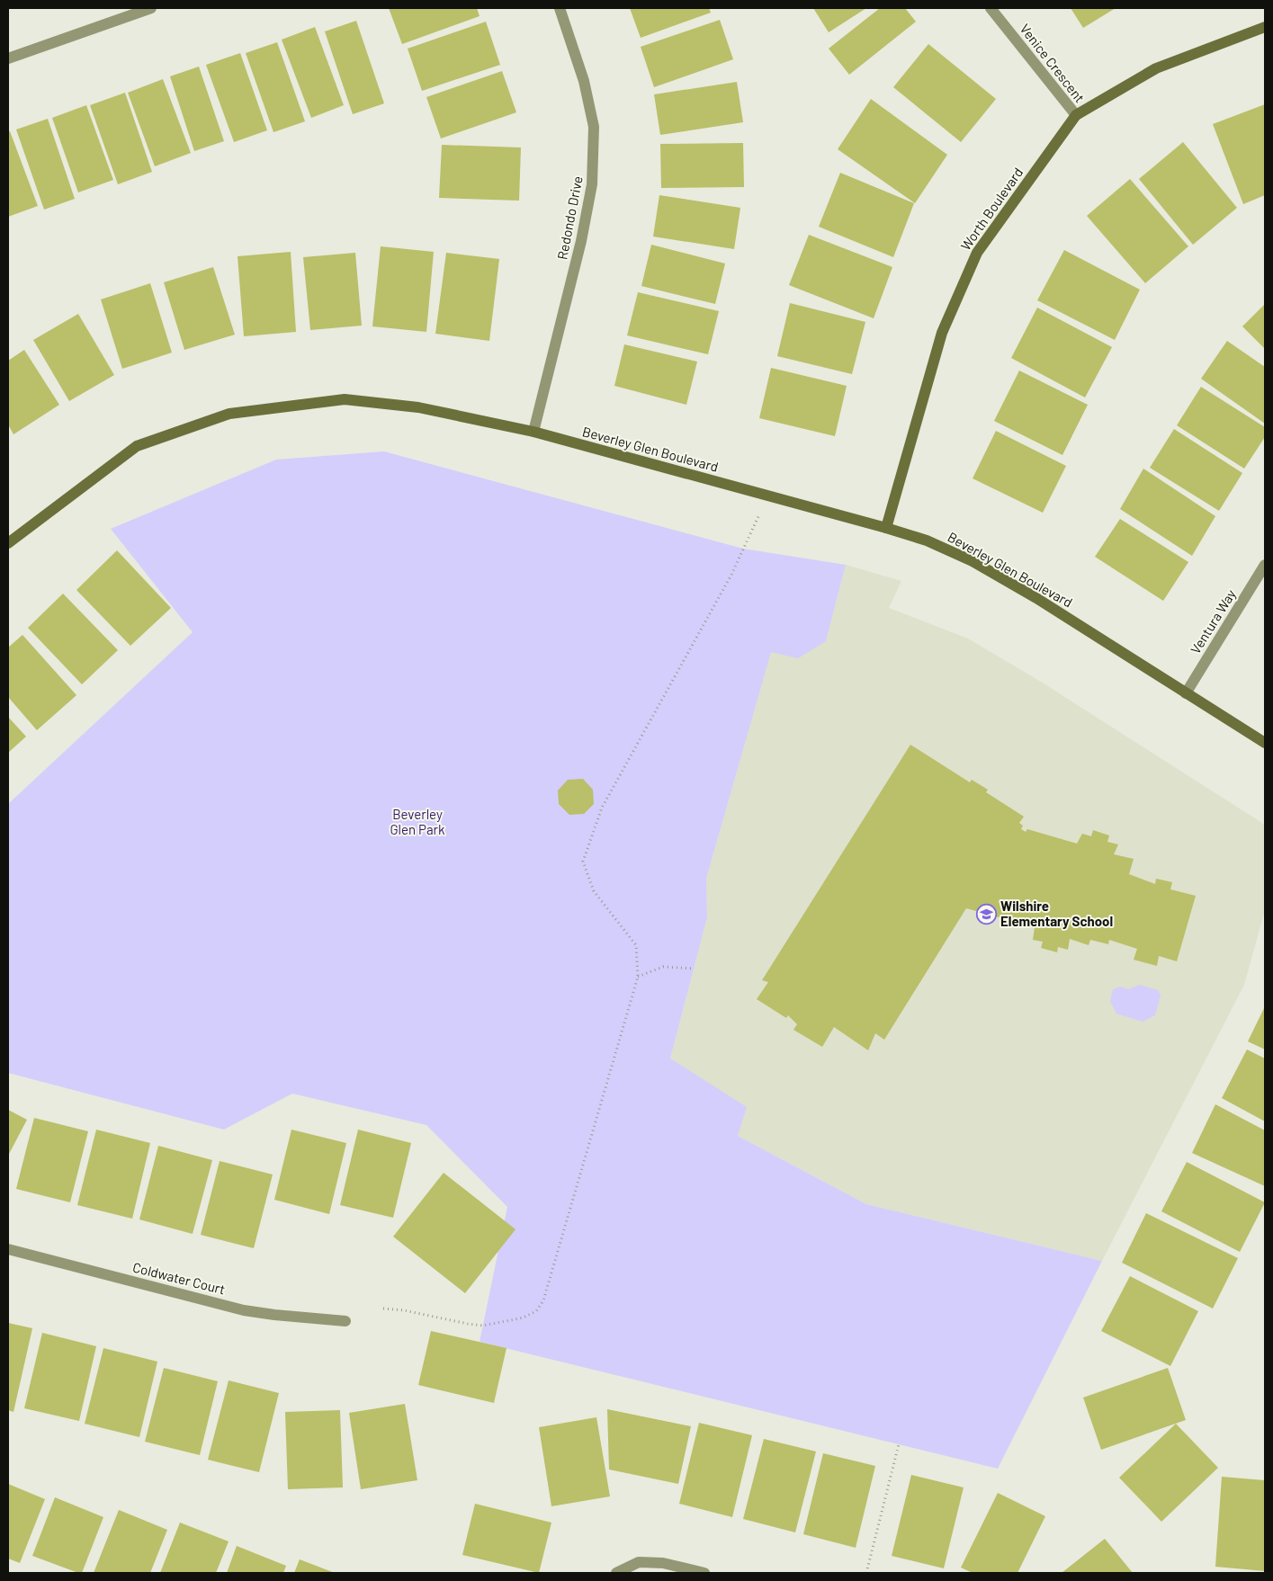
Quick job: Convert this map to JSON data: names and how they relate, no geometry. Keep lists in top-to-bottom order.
{
  "streets": {
    "street": [
      "Venice Crescent",
      "Worth Boulevard",
      "Redondo Drive",
      "Beverley Glen Boulevard",
      "Ventura Way",
      "Coldwater Court"
    ]
  },
  "crossings": [
    ["Venice Crescent", "Worth Boulevard"],
    ["Worth Boulevard", "Beverley Glen Boulevard"],
    ["Redondo Drive", "Beverley Glen Boulevard"],
    ["Beverley Glen Boulevard", "Ventura Way"]
  ],
  "parks": ["Beverley Glen Park"],
  "places": {
    "school or university": ["Wilshire Elementary School"]
  }
}
